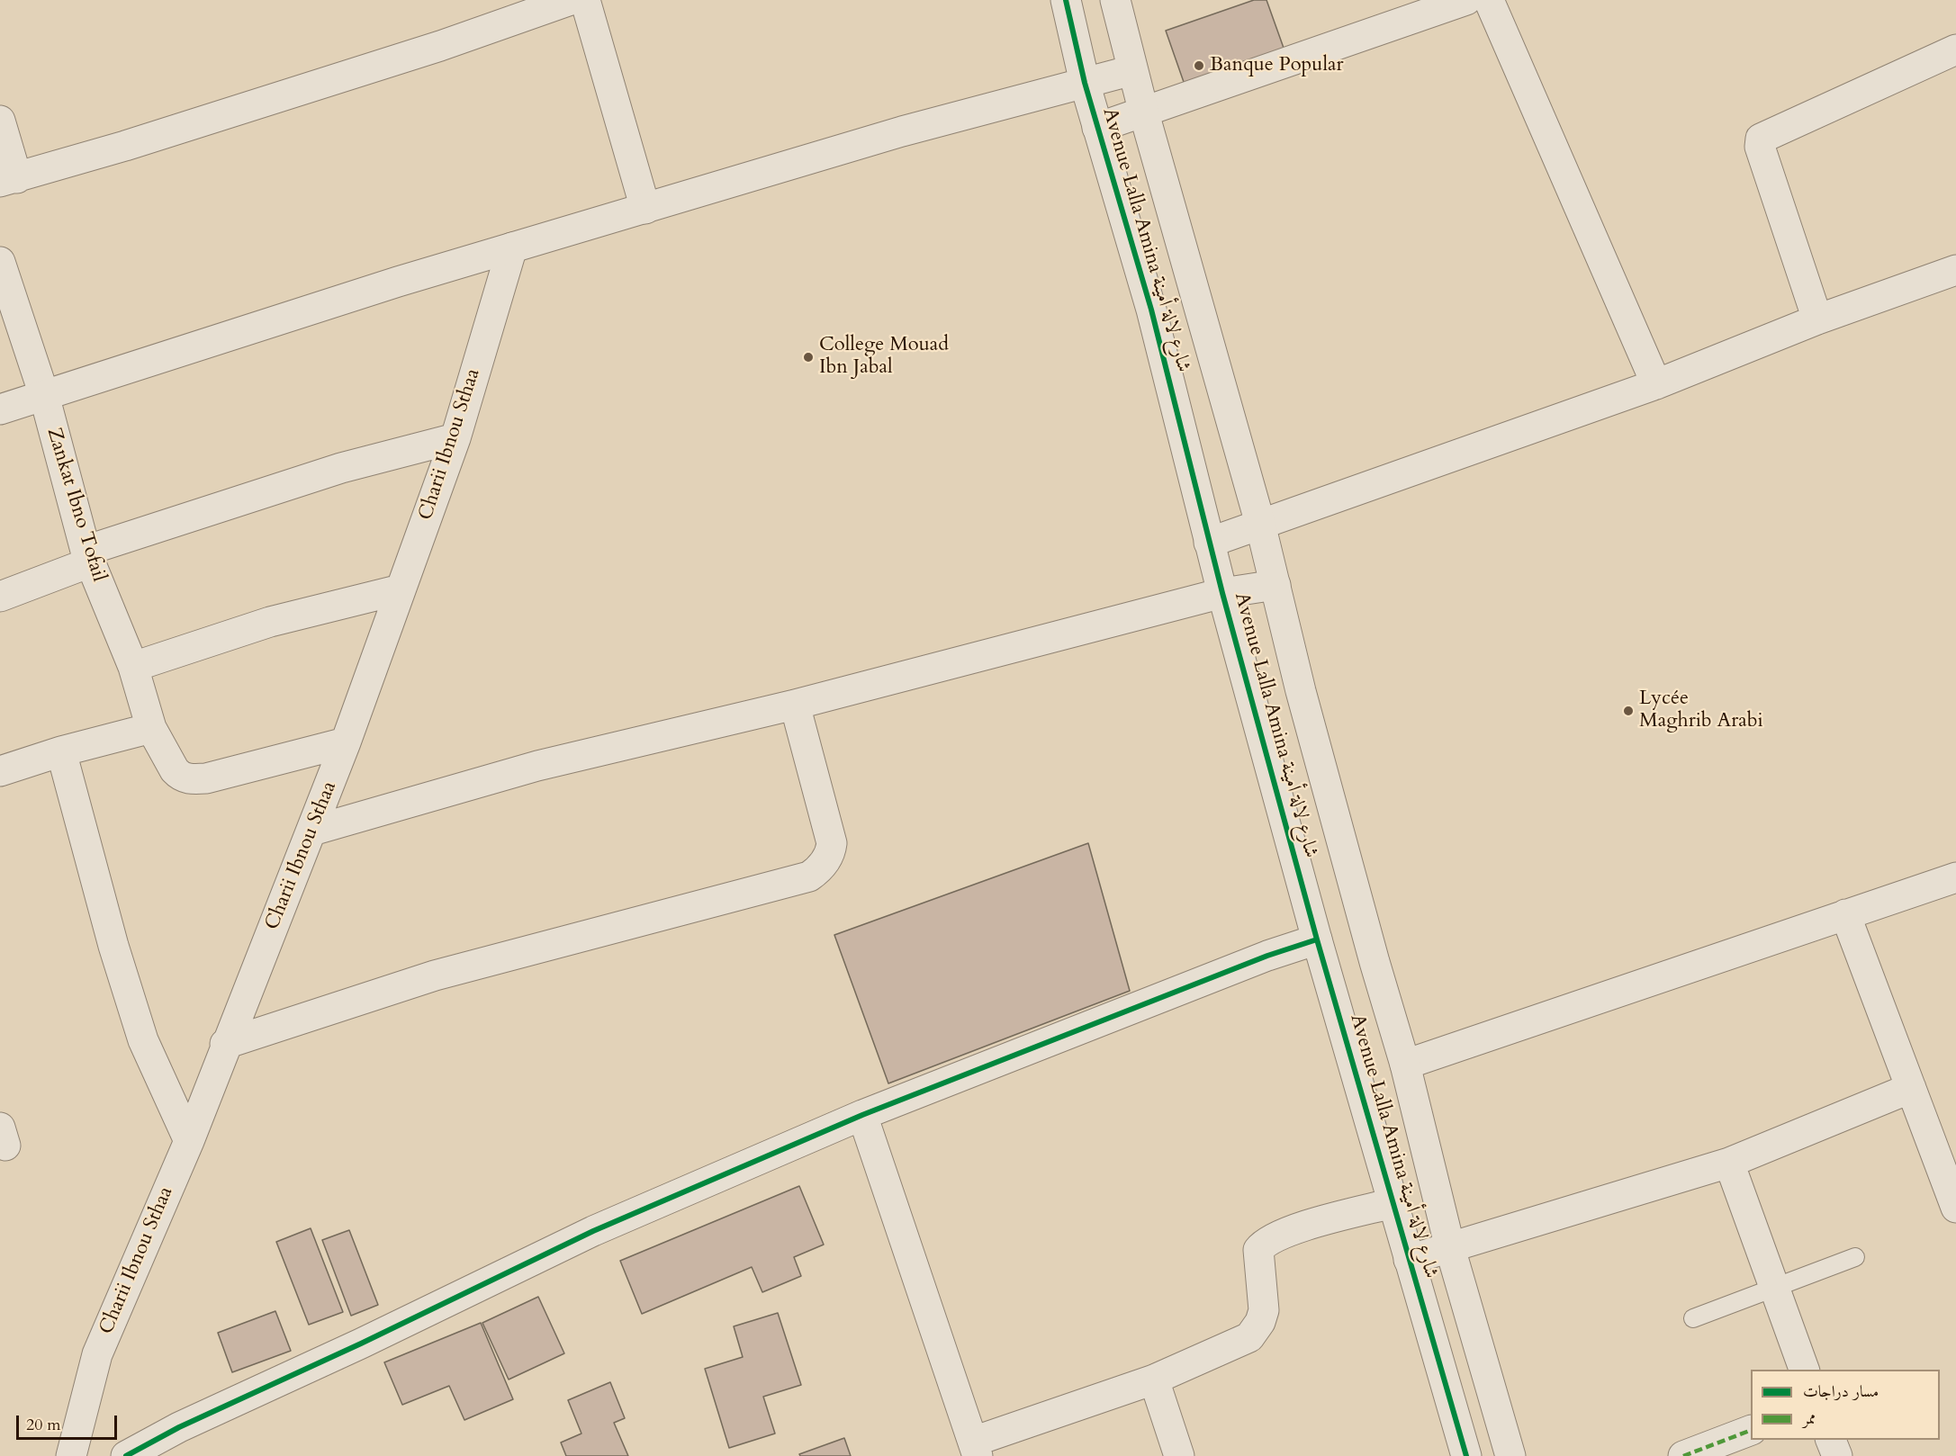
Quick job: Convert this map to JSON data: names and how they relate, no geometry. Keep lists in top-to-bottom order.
{
  "streets": {
    "street": ["Avenue Lalla Amina شارع لالة أمينة", "Charii Ibnou Sthaa", "Zankat Ibno Tofail"]
  },
  "crossings": [
    ["Charii Ibnou Sthaa", "Zankat Ibno Tofail"]
  ],
  "places": ["Banque Popular", "College Mouad Ibn Jabal", "Lycée Maghrib Arabi"],
  "legend": ["مسار دراجات", "ممر"],
  "scale_bar": "20 m"
}
